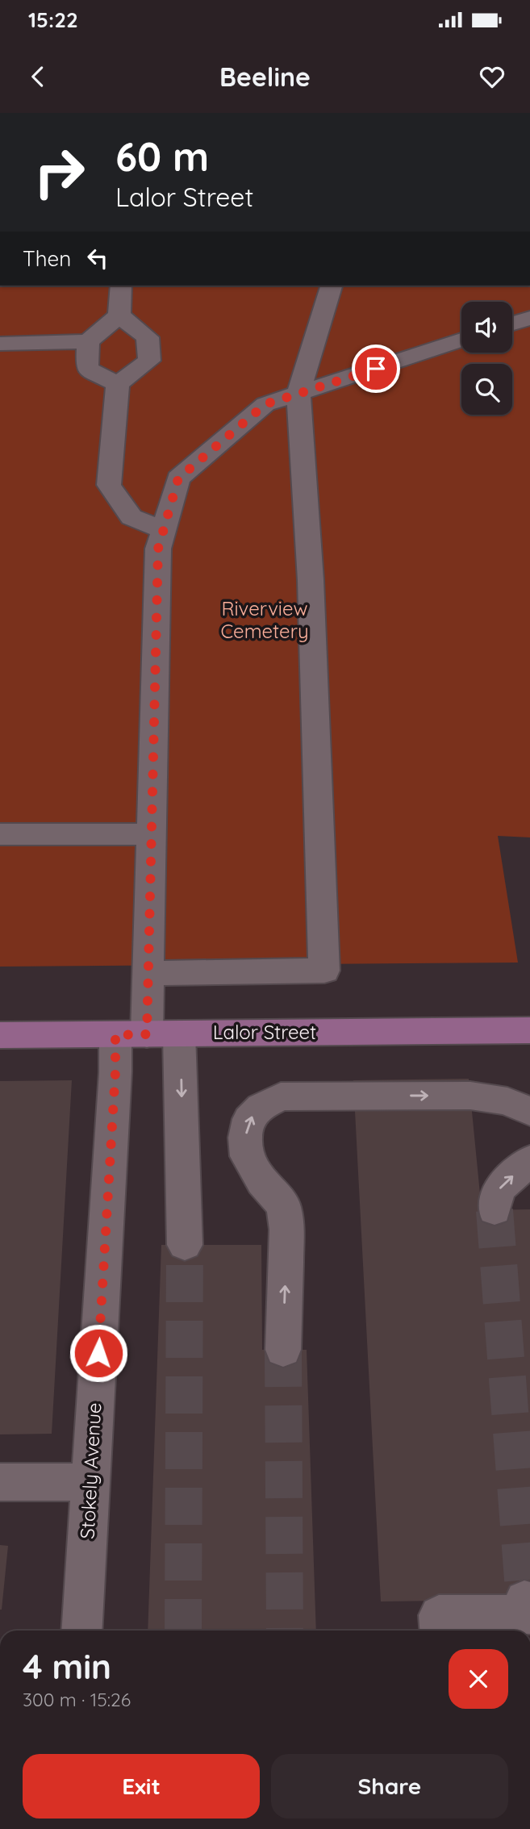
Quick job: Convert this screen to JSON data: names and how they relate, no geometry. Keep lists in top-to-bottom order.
{
  "streets": {
    "main road": ["Lalor Street"],
    "street": ["Stokely Avenue"]
  },
  "crossings": [
    ["Lalor Street", "Stokely Avenue"]
  ],
  "parks": ["Riverview Cemetery"],
  "page": {
    "status": "15:22",
    "header": "Beeline",
    "turn": ["60 m", "Lalor Street"],
    "then": "Then",
    "heading": ["4 min", "300 m · 15:26"],
    "buttons": ["Exit", "Share"]
  }
}
